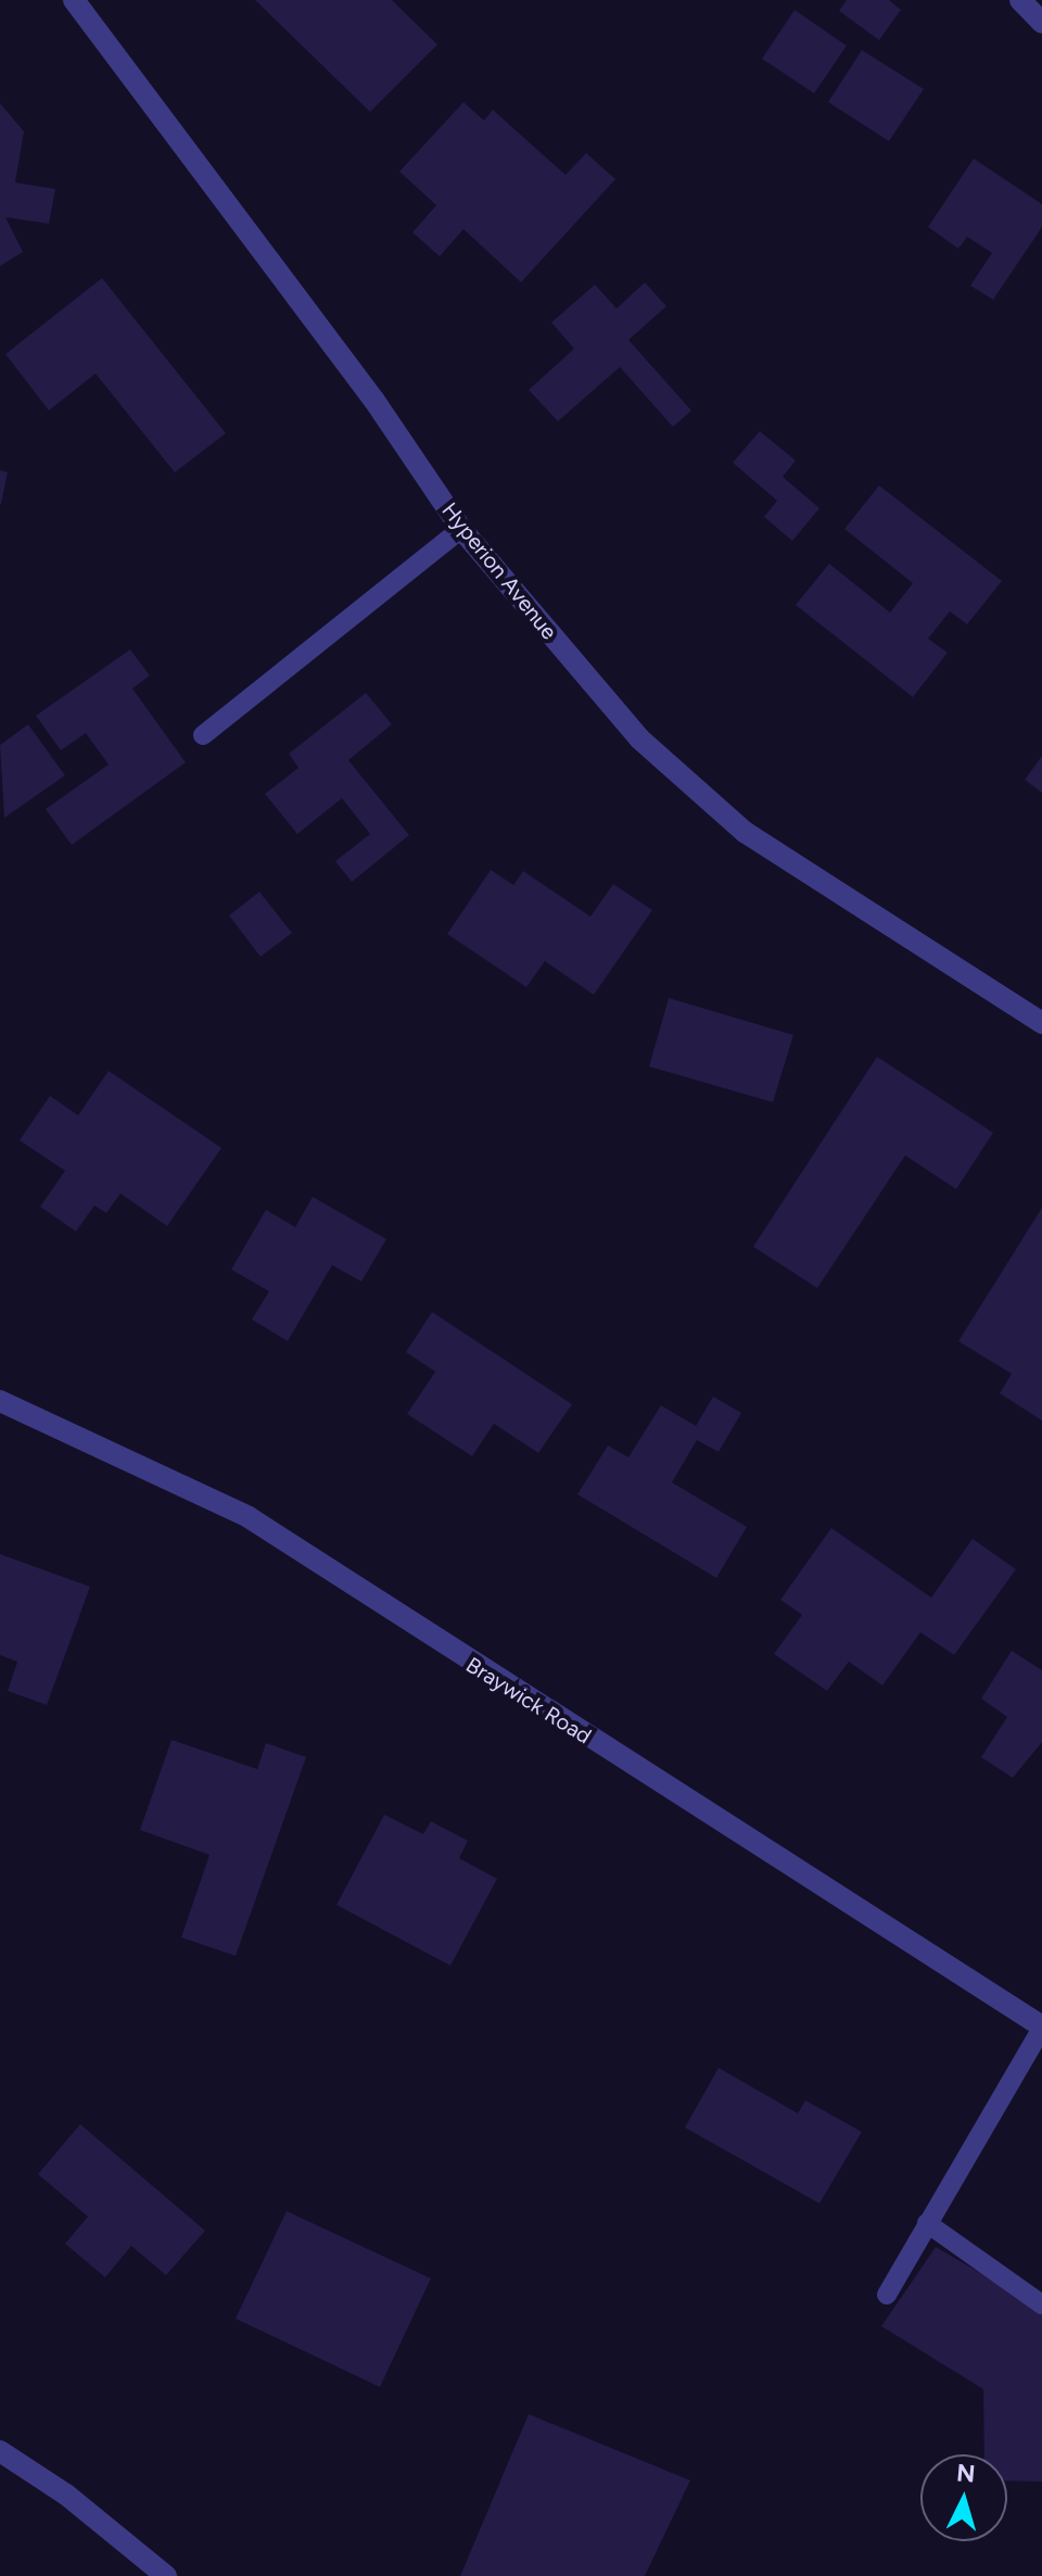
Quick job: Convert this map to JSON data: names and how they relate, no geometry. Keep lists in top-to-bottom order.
{
  "streets": {
    "street": ["Hyperion Avenue", "Braywick Road"]
  },
  "north": "top"
}
